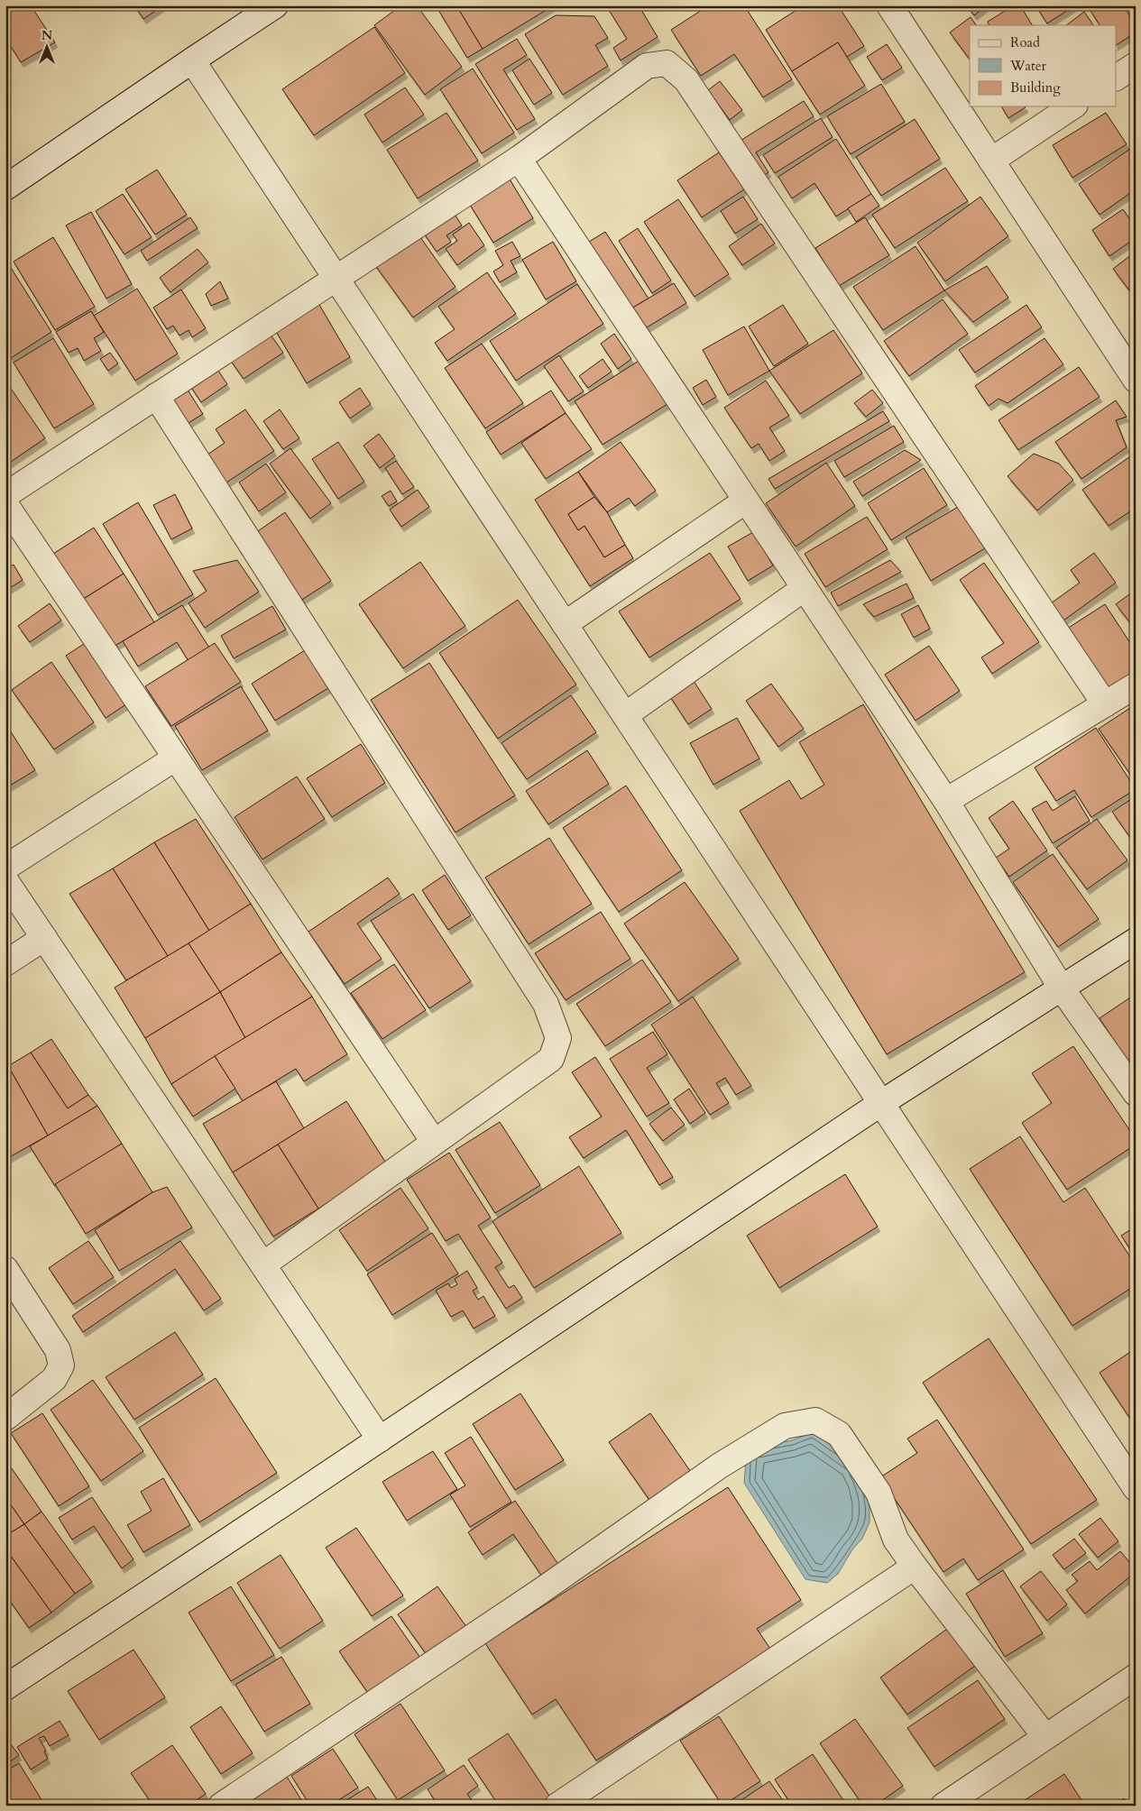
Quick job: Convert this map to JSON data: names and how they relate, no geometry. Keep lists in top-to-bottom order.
{
  "legend": ["Road", "Water", "Building"],
  "north": "top"
}
